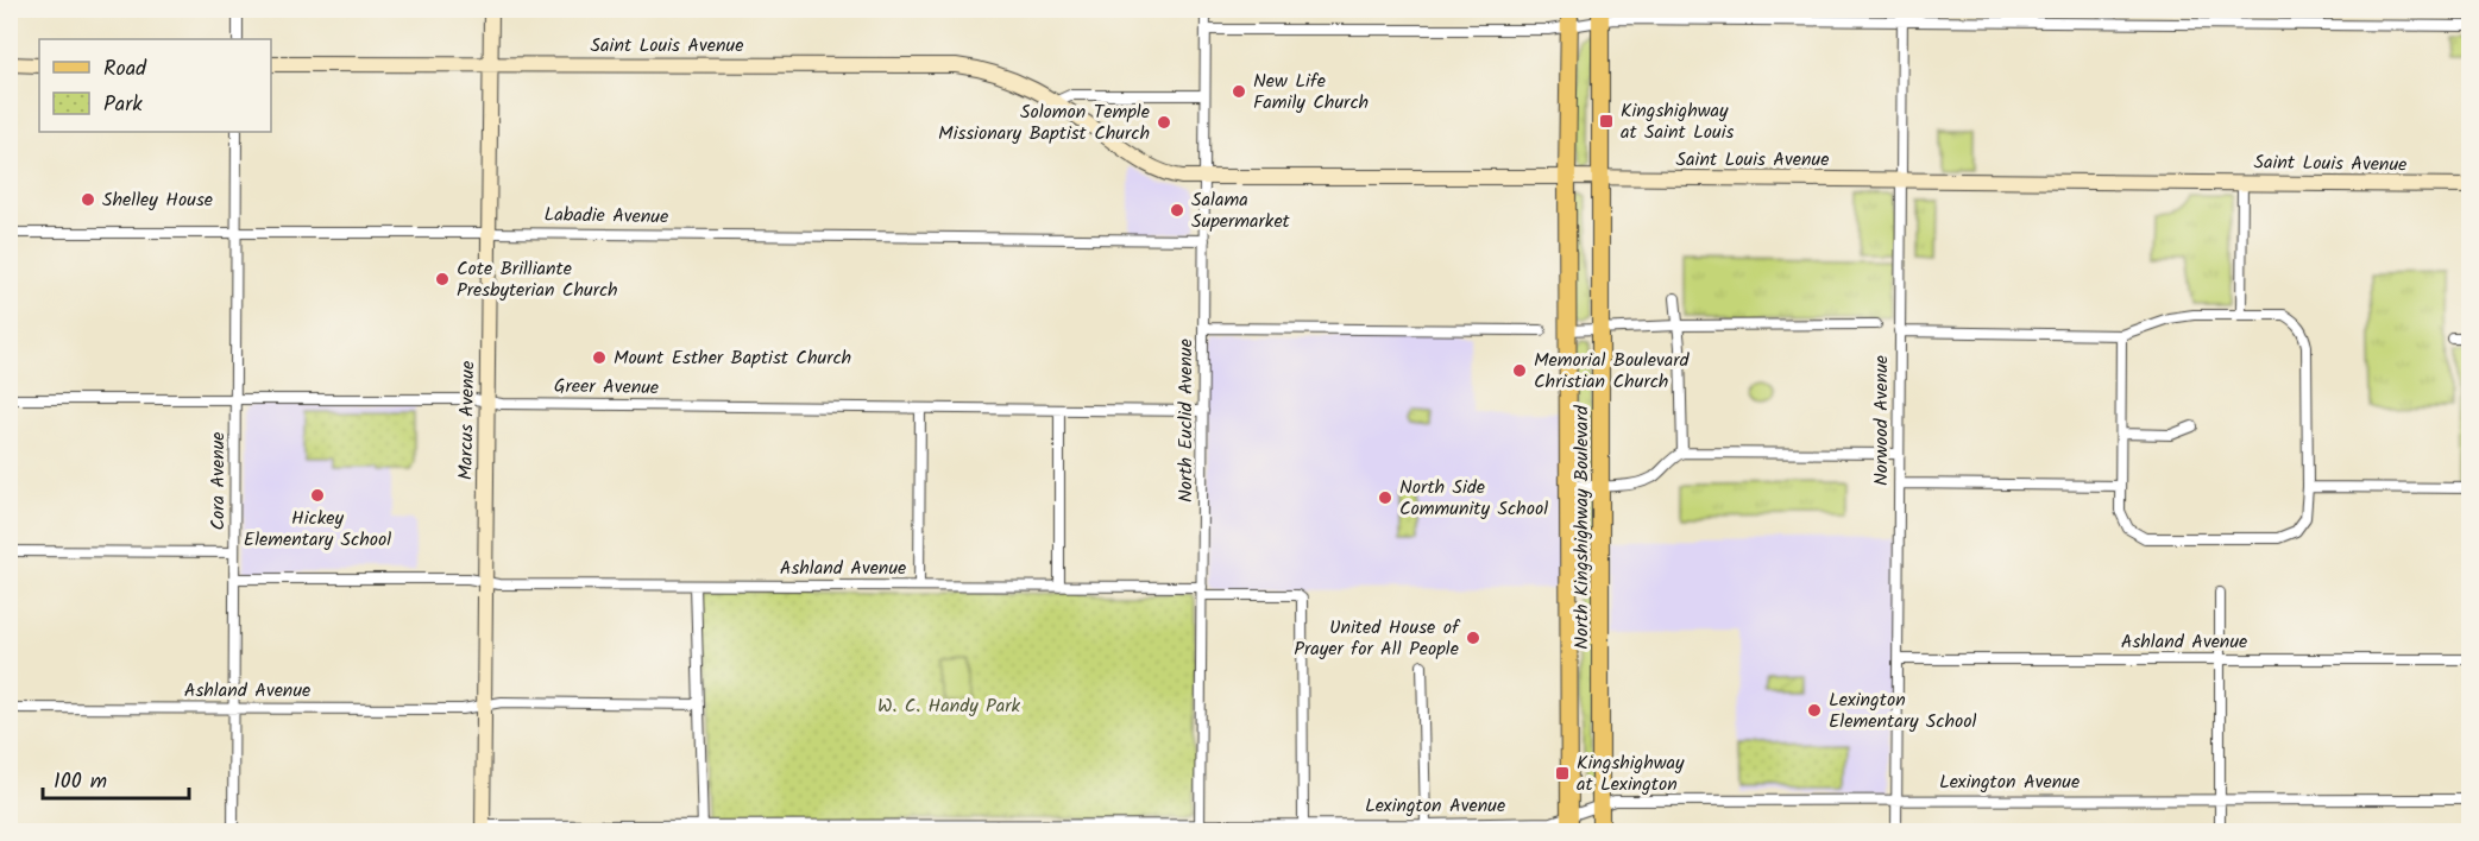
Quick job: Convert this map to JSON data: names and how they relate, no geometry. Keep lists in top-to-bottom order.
{
  "streets": {
    "main road": ["North Kingshighway Boulevard"],
    "street": [
      "Saint Louis Avenue",
      "Labadie Avenue",
      "Greer Avenue",
      "Marcus Avenue",
      "North Euclid Avenue",
      "Norwood Avenue",
      "Cora Avenue",
      "Ashland Avenue",
      "Lexington Avenue"
    ]
  },
  "crossings": [
    ["Saint Louis Avenue", "Marcus Avenue"],
    ["Saint Louis Avenue", "North Euclid Avenue"],
    ["Saint Louis Avenue", "Norwood Avenue"],
    ["Saint Louis Avenue", "North Kingshighway Boulevard"],
    ["Labadie Avenue", "Marcus Avenue"],
    ["Labadie Avenue", "North Euclid Avenue"],
    ["Labadie Avenue", "Cora Avenue"],
    ["Greer Avenue", "Marcus Avenue"],
    ["Greer Avenue", "North Euclid Avenue"],
    ["Greer Avenue", "Cora Avenue"],
    ["Marcus Avenue", "Ashland Avenue"],
    ["Marcus Avenue", "Lexington Avenue"],
    ["North Euclid Avenue", "Ashland Avenue"],
    ["North Euclid Avenue", "Lexington Avenue"],
    ["Norwood Avenue", "Ashland Avenue"],
    ["Norwood Avenue", "Lexington Avenue"],
    ["Cora Avenue", "Ashland Avenue"],
    ["North Kingshighway Boulevard", "Lexington Avenue"],
    ["Ashland Avenue", "Lexington Avenue"]
  ],
  "parks": ["W. C. Handy Park"],
  "places": {
    "other": [
      "New Life Family Church",
      "Solomon Temple Missionary Baptist Church",
      "Shelley House",
      "Salama Supermarket",
      "Cote Brilliante Presbyterian Church",
      "Mount Esther Baptist Church",
      "Memorial Boulevard Christian Church",
      "Hickey Elementary School",
      "North Side Community School",
      "United House of Prayer for All People",
      "Lexington Elementary School"
    ],
    "transit": ["Kingshighway at Saint Louis", "Kingshighway at Lexington"]
  },
  "legend": ["Road", "Park"],
  "scale_bar": "100 m"
}
